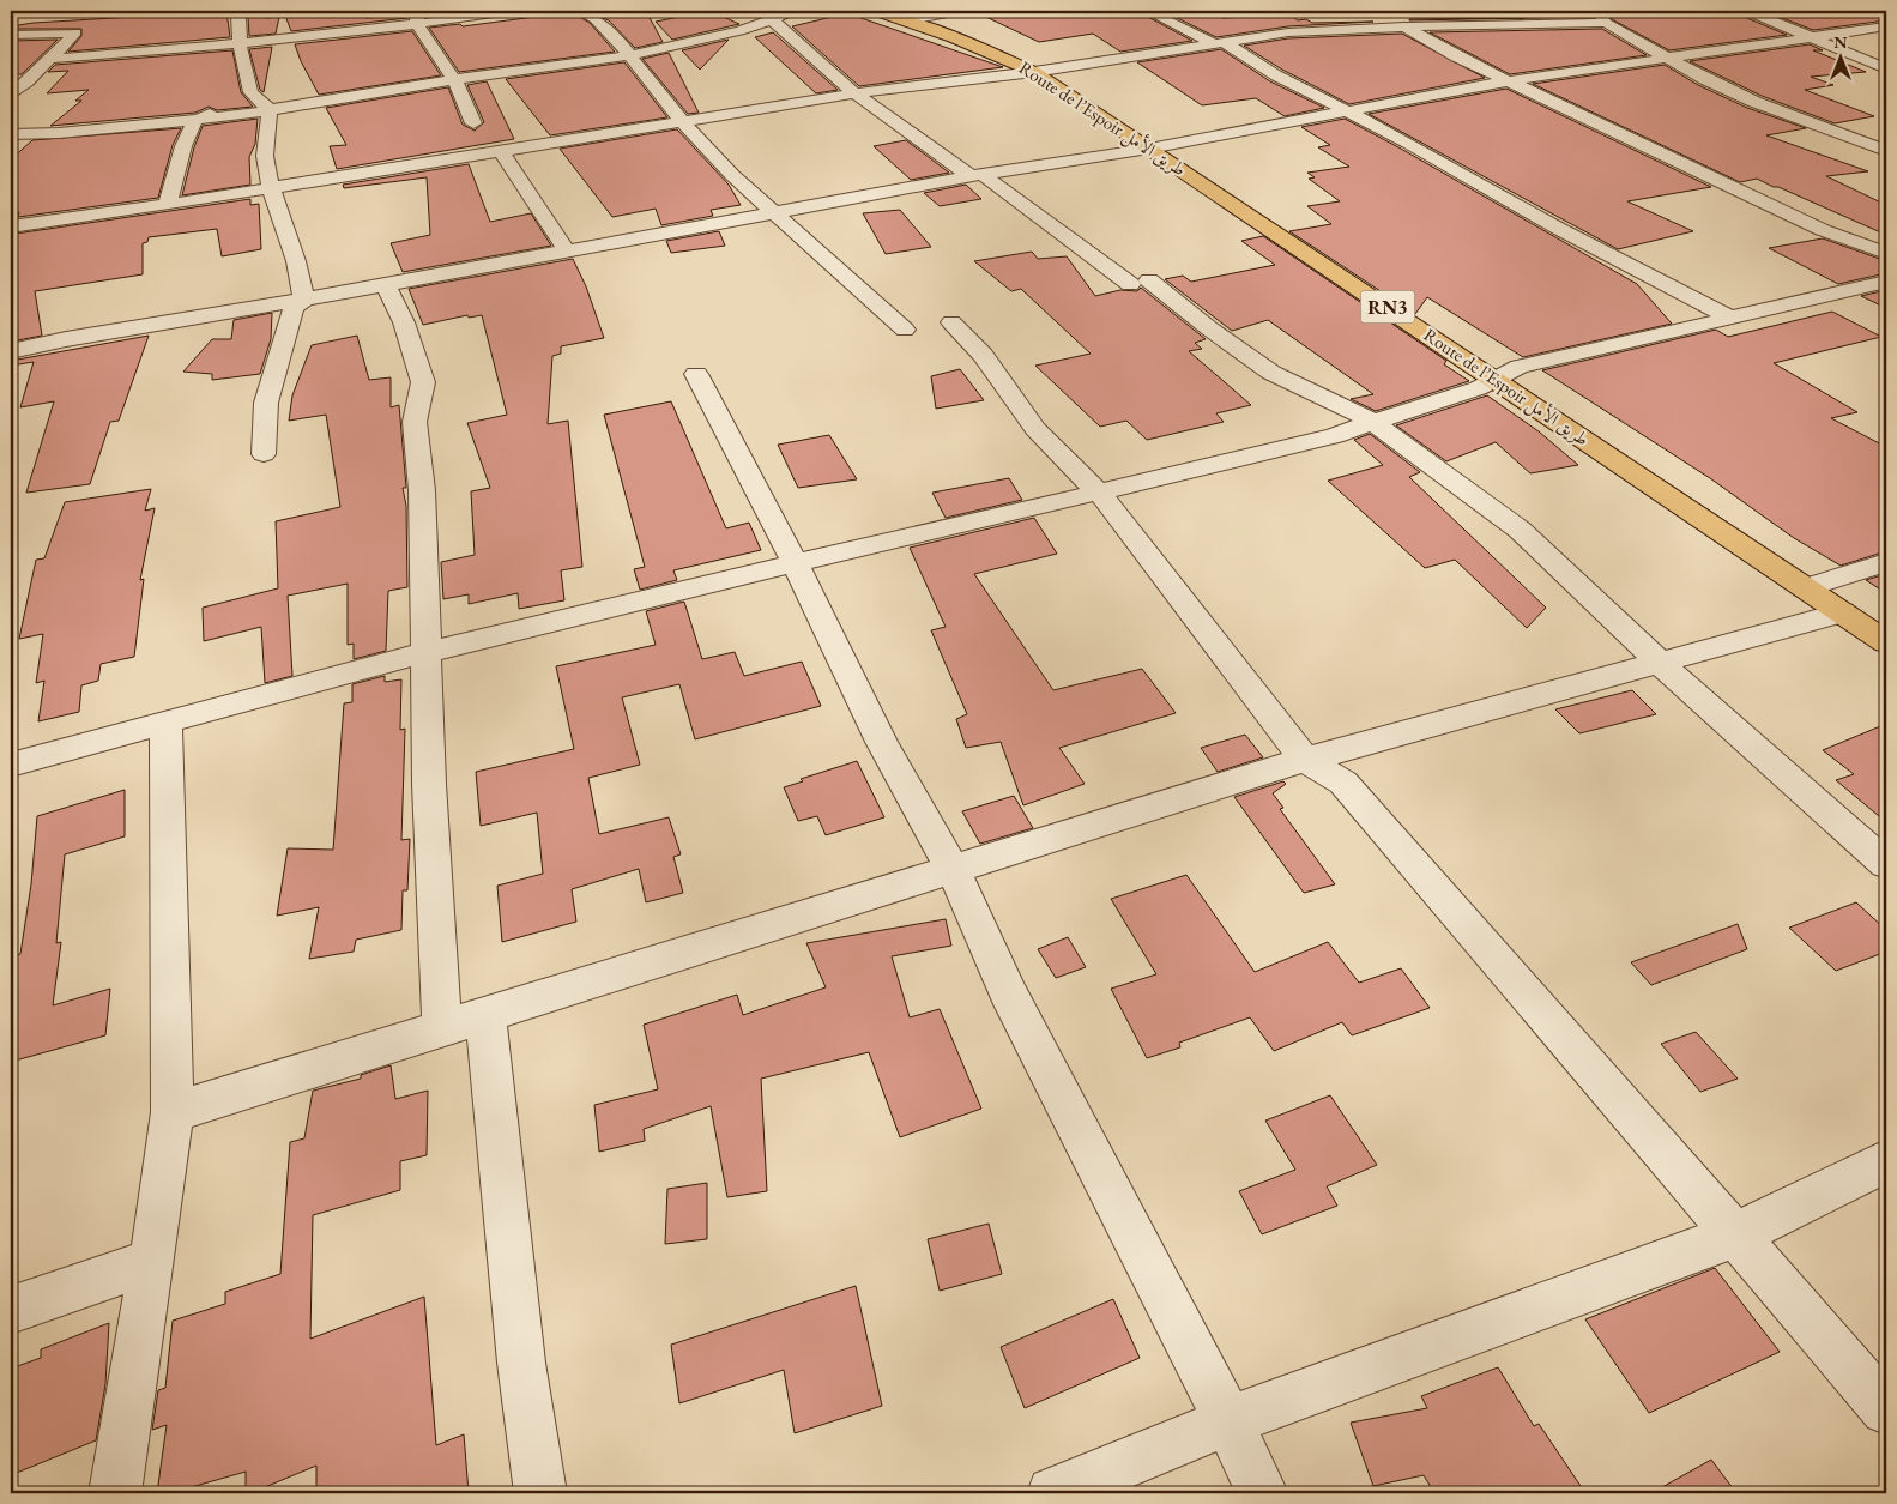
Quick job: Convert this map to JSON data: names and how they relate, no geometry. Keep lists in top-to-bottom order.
{
  "streets": {
    "highway": ["Route de l’Espoir طريق الأمل", "RN3"]
  },
  "north": "top"
}
